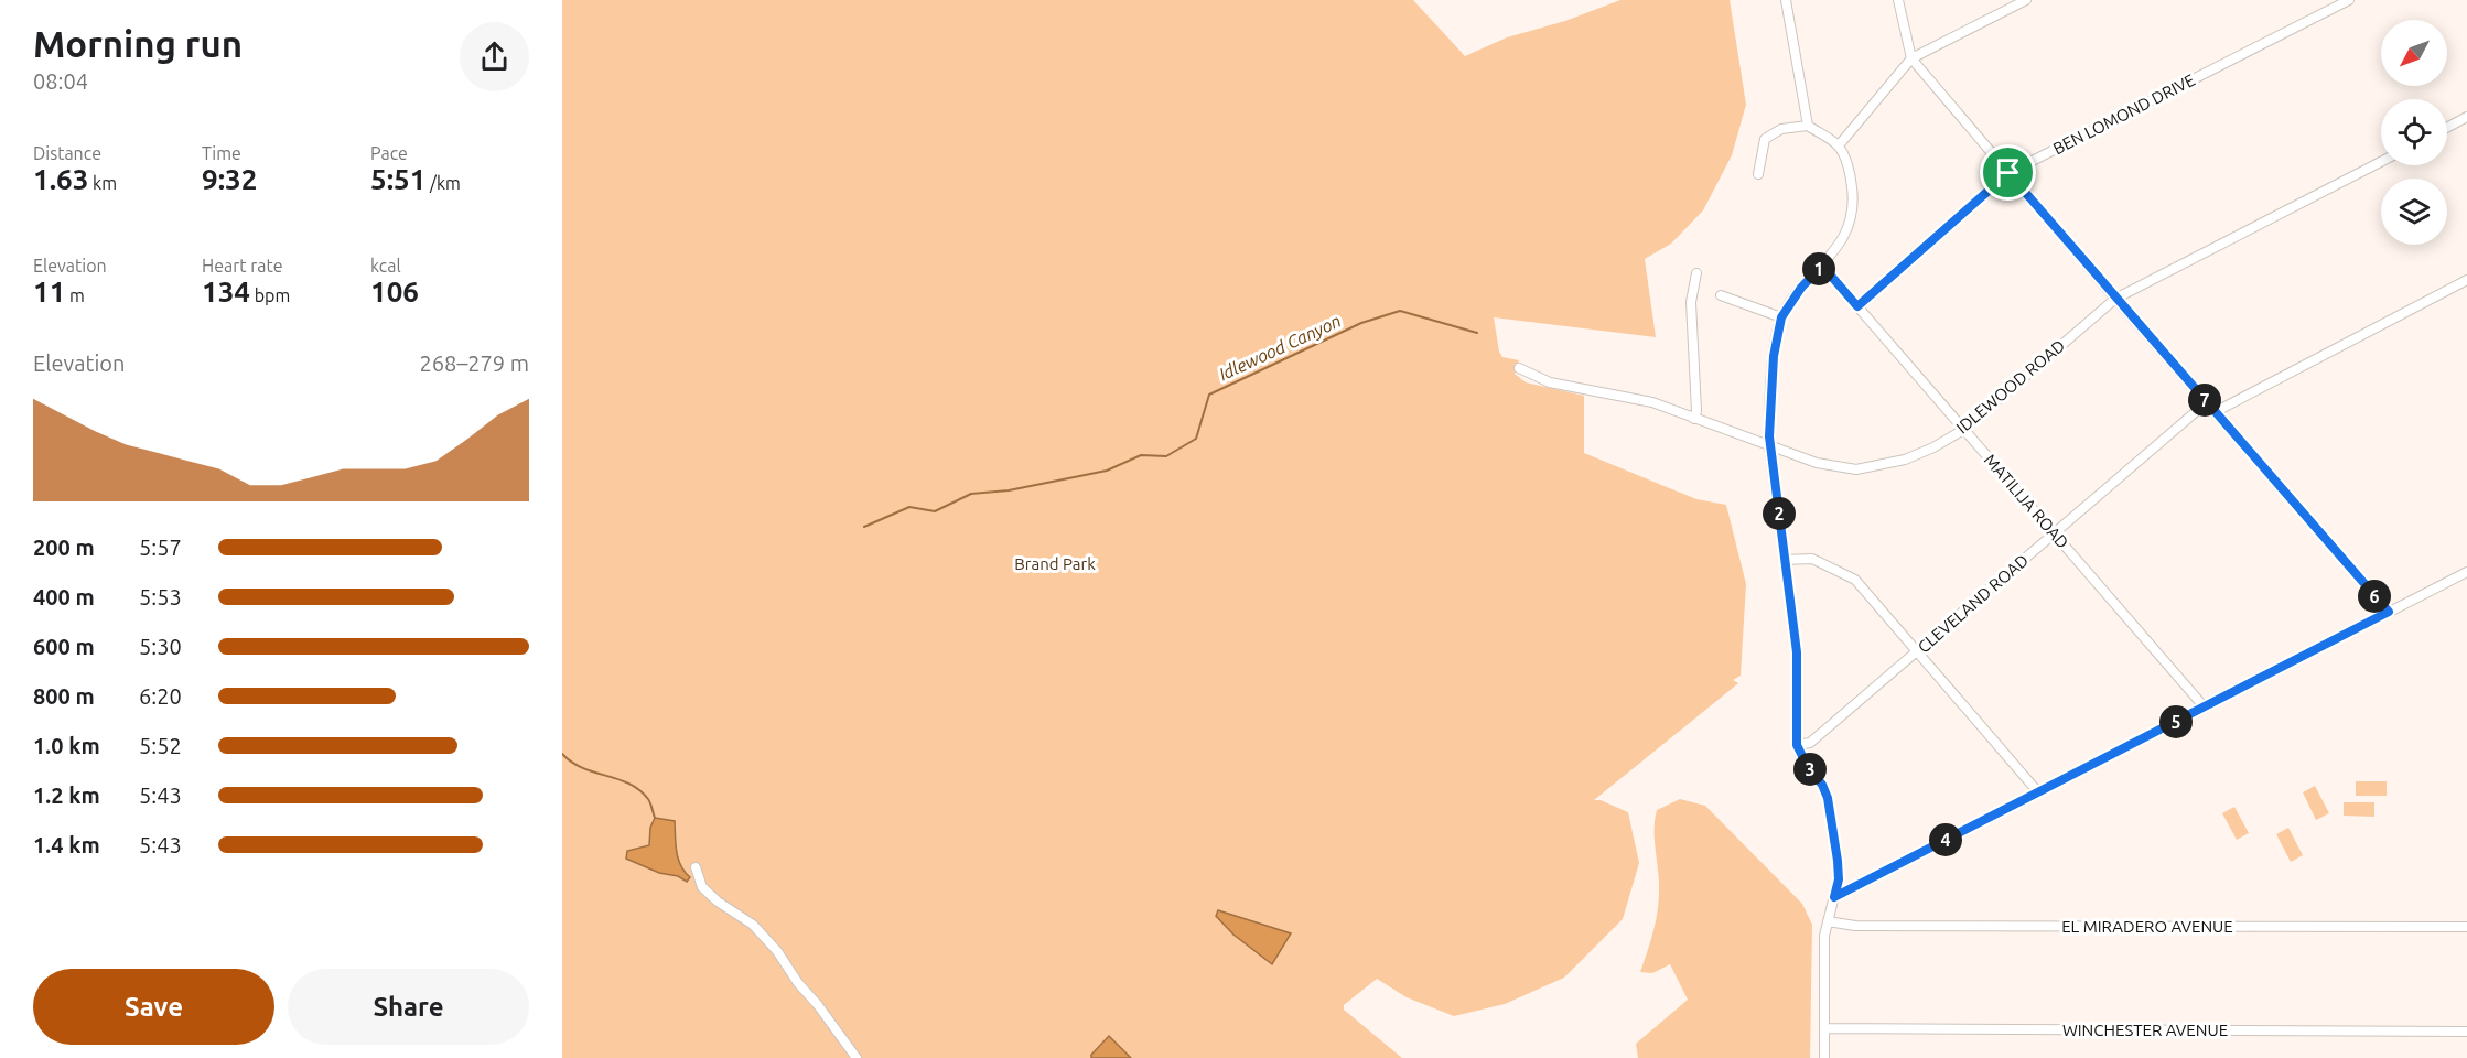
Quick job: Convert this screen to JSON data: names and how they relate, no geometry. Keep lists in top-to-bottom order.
{
  "streets": {
    "street": [
      "BEN LOMOND DRIVE",
      "IDLEWOOD ROAD",
      "MATILIJA ROAD",
      "CLEVELAND ROAD",
      "EL MIRADERO AVENUE",
      "WINCHESTER AVENUE"
    ]
  },
  "crossings": [
    ["BEN LOMOND DRIVE", "MATILIJA ROAD"],
    ["IDLEWOOD ROAD", "MATILIJA ROAD"],
    ["MATILIJA ROAD", "CLEVELAND ROAD"]
  ],
  "water": ["Idlewood Canyon"],
  "parks": ["Brand Park"],
  "north": "bottom left",
  "page": {
    "heading": ["Morning run", "08:04"],
    "stats": [
      ["Distance", "1.63 km"],
      ["Time", "9:32"],
      ["Pace", "5:51 /km"],
      ["Elevation", "11 m"],
      ["Heart rate", "134 bpm"],
      ["kcal", "106"]
    ],
    "pins": [
      "1",
      "7",
      "2",
      "6",
      "5",
      "3",
      "4"
    ],
    "chart": ["Elevation", "268–279 m"],
    "list": [
      {
        "name": "200 m",
        "note": "5:57"
      },
      {
        "name": "400 m",
        "note": "5:53"
      },
      {
        "name": "600 m",
        "note": "5:30"
      },
      {
        "name": "800 m",
        "note": "6:20"
      },
      {
        "name": "1.0 km",
        "note": "5:52"
      },
      {
        "name": "1.2 km",
        "note": "5:43"
      },
      {
        "name": "1.4 km",
        "note": "5:43"
      }
    ],
    "buttons": ["Save", "Share"]
  }
}
